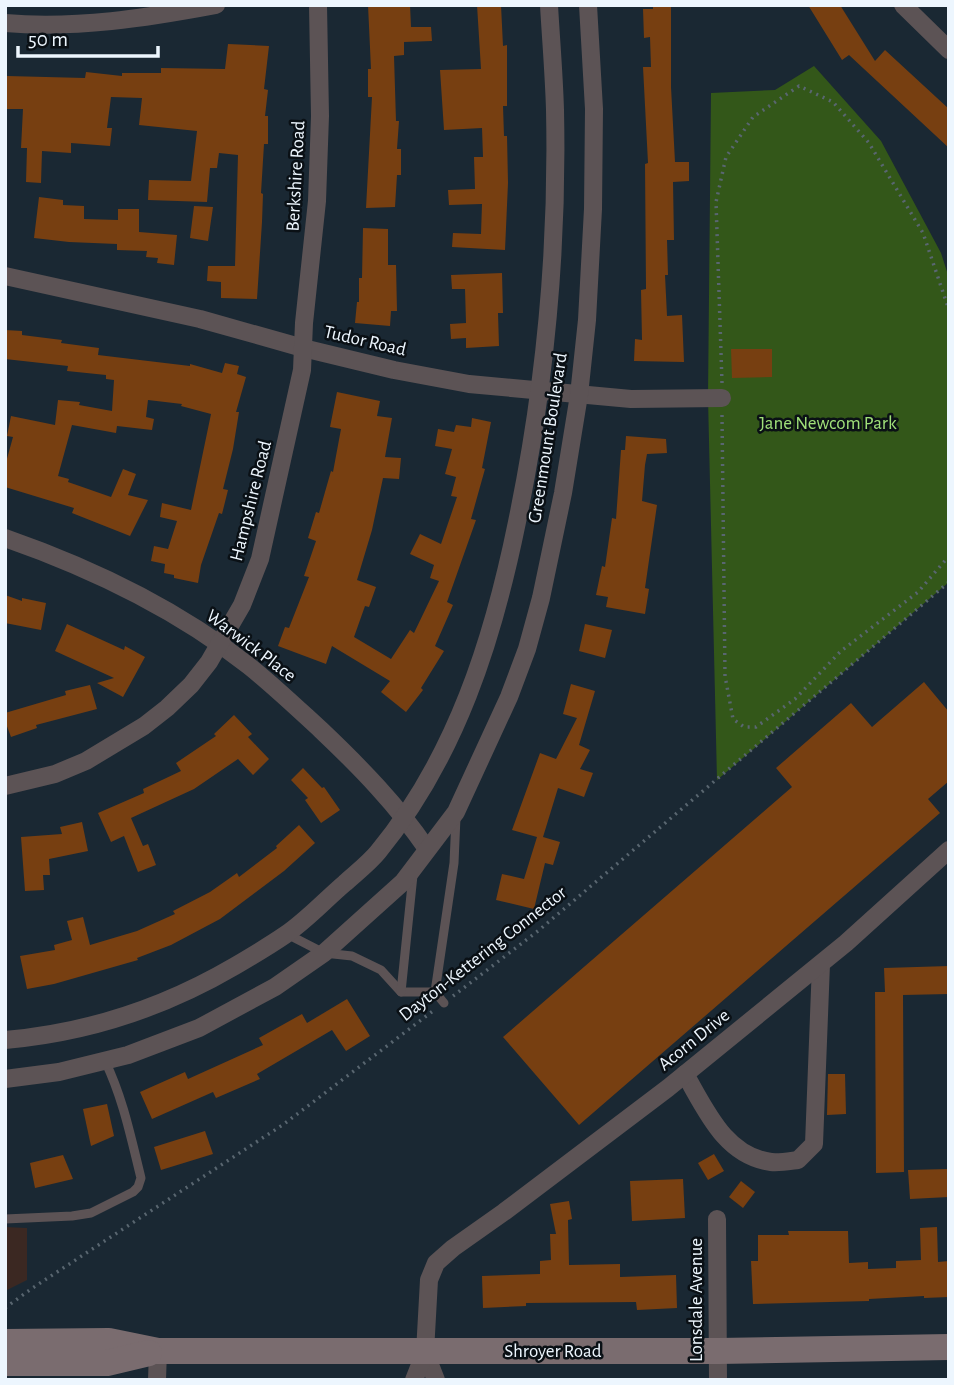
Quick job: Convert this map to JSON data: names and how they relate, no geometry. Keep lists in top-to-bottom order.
{
  "streets": {
    "main road": ["Shroyer Road"],
    "street": [
      "Berkshire Road",
      "Tudor Road",
      "Greenmount Boulevard",
      "Hampshire Road",
      "Warwick Place",
      "Acorn Drive",
      "Lonsdale Avenue"
    ],
    "path": ["Dayton-Kettering Connector"]
  },
  "crossings": [
    ["Berkshire Road", "Tudor Road"],
    ["Berkshire Road", "Hampshire Road"],
    ["Tudor Road", "Greenmount Boulevard"],
    ["Tudor Road", "Hampshire Road"],
    ["Greenmount Boulevard", "Warwick Place"],
    ["Hampshire Road", "Warwick Place"],
    ["Acorn Drive", "Shroyer Road"],
    ["Lonsdale Avenue", "Shroyer Road"]
  ],
  "parks": ["Jane Newcom Park"],
  "scale_bar": "50 m"
}
